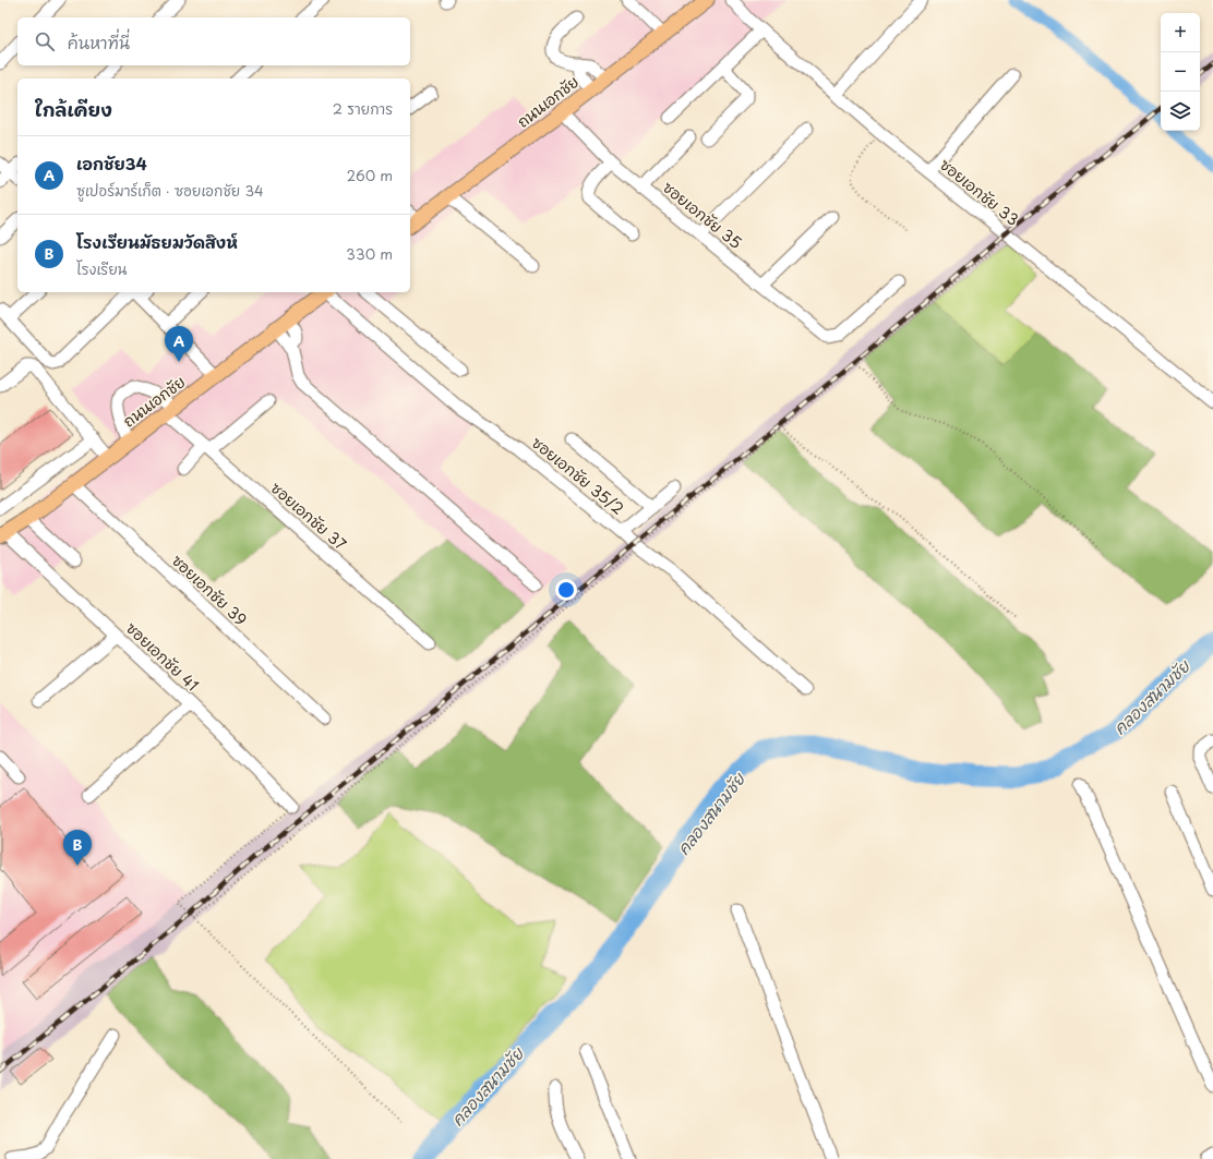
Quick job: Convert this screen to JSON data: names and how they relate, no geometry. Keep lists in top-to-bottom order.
{
  "streets": {
    "main road": ["ถนนเอกชัย"],
    "street": [
      "ซอยเอกชัย 33",
      "ซอยเอกชัย 35",
      "ซอยเอกชัย 35/2",
      "ซอยเอกชัย 37",
      "ซอยเอกชัย 39",
      "ซอยเอกชัย 41"
    ]
  },
  "crossings": [
    ["ถนนเอกชัย", "ซอยเอกชัย 35"],
    ["ถนนเอกชัย", "ซอยเอกชัย 37"],
    ["ถนนเอกชัย", "ซอยเอกชัย 39"],
    ["ถนนเอกชัย", "ซอยเอกชัย 41"]
  ],
  "water": ["คลองสนามชัย"],
  "page": {
    "map_buttons": ["+", "−"],
    "search": "ค้นหาที่นี่",
    "heading": ["ใกล้เคียง", "2 รายการ"],
    "list": [
      {
        "mark": "A",
        "name": "เอกชัย34",
        "note": "ซูเปอร์มาร์เก็ต · ซอยเอกชัย 34",
        "value": "260 m"
      },
      {
        "mark": "B",
        "name": "โรงเรียนมัธยมวัดสิงห์",
        "note": "โรงเรียน",
        "value": "330 m"
      }
    ],
    "pins": ["A", "B"]
  }
}
